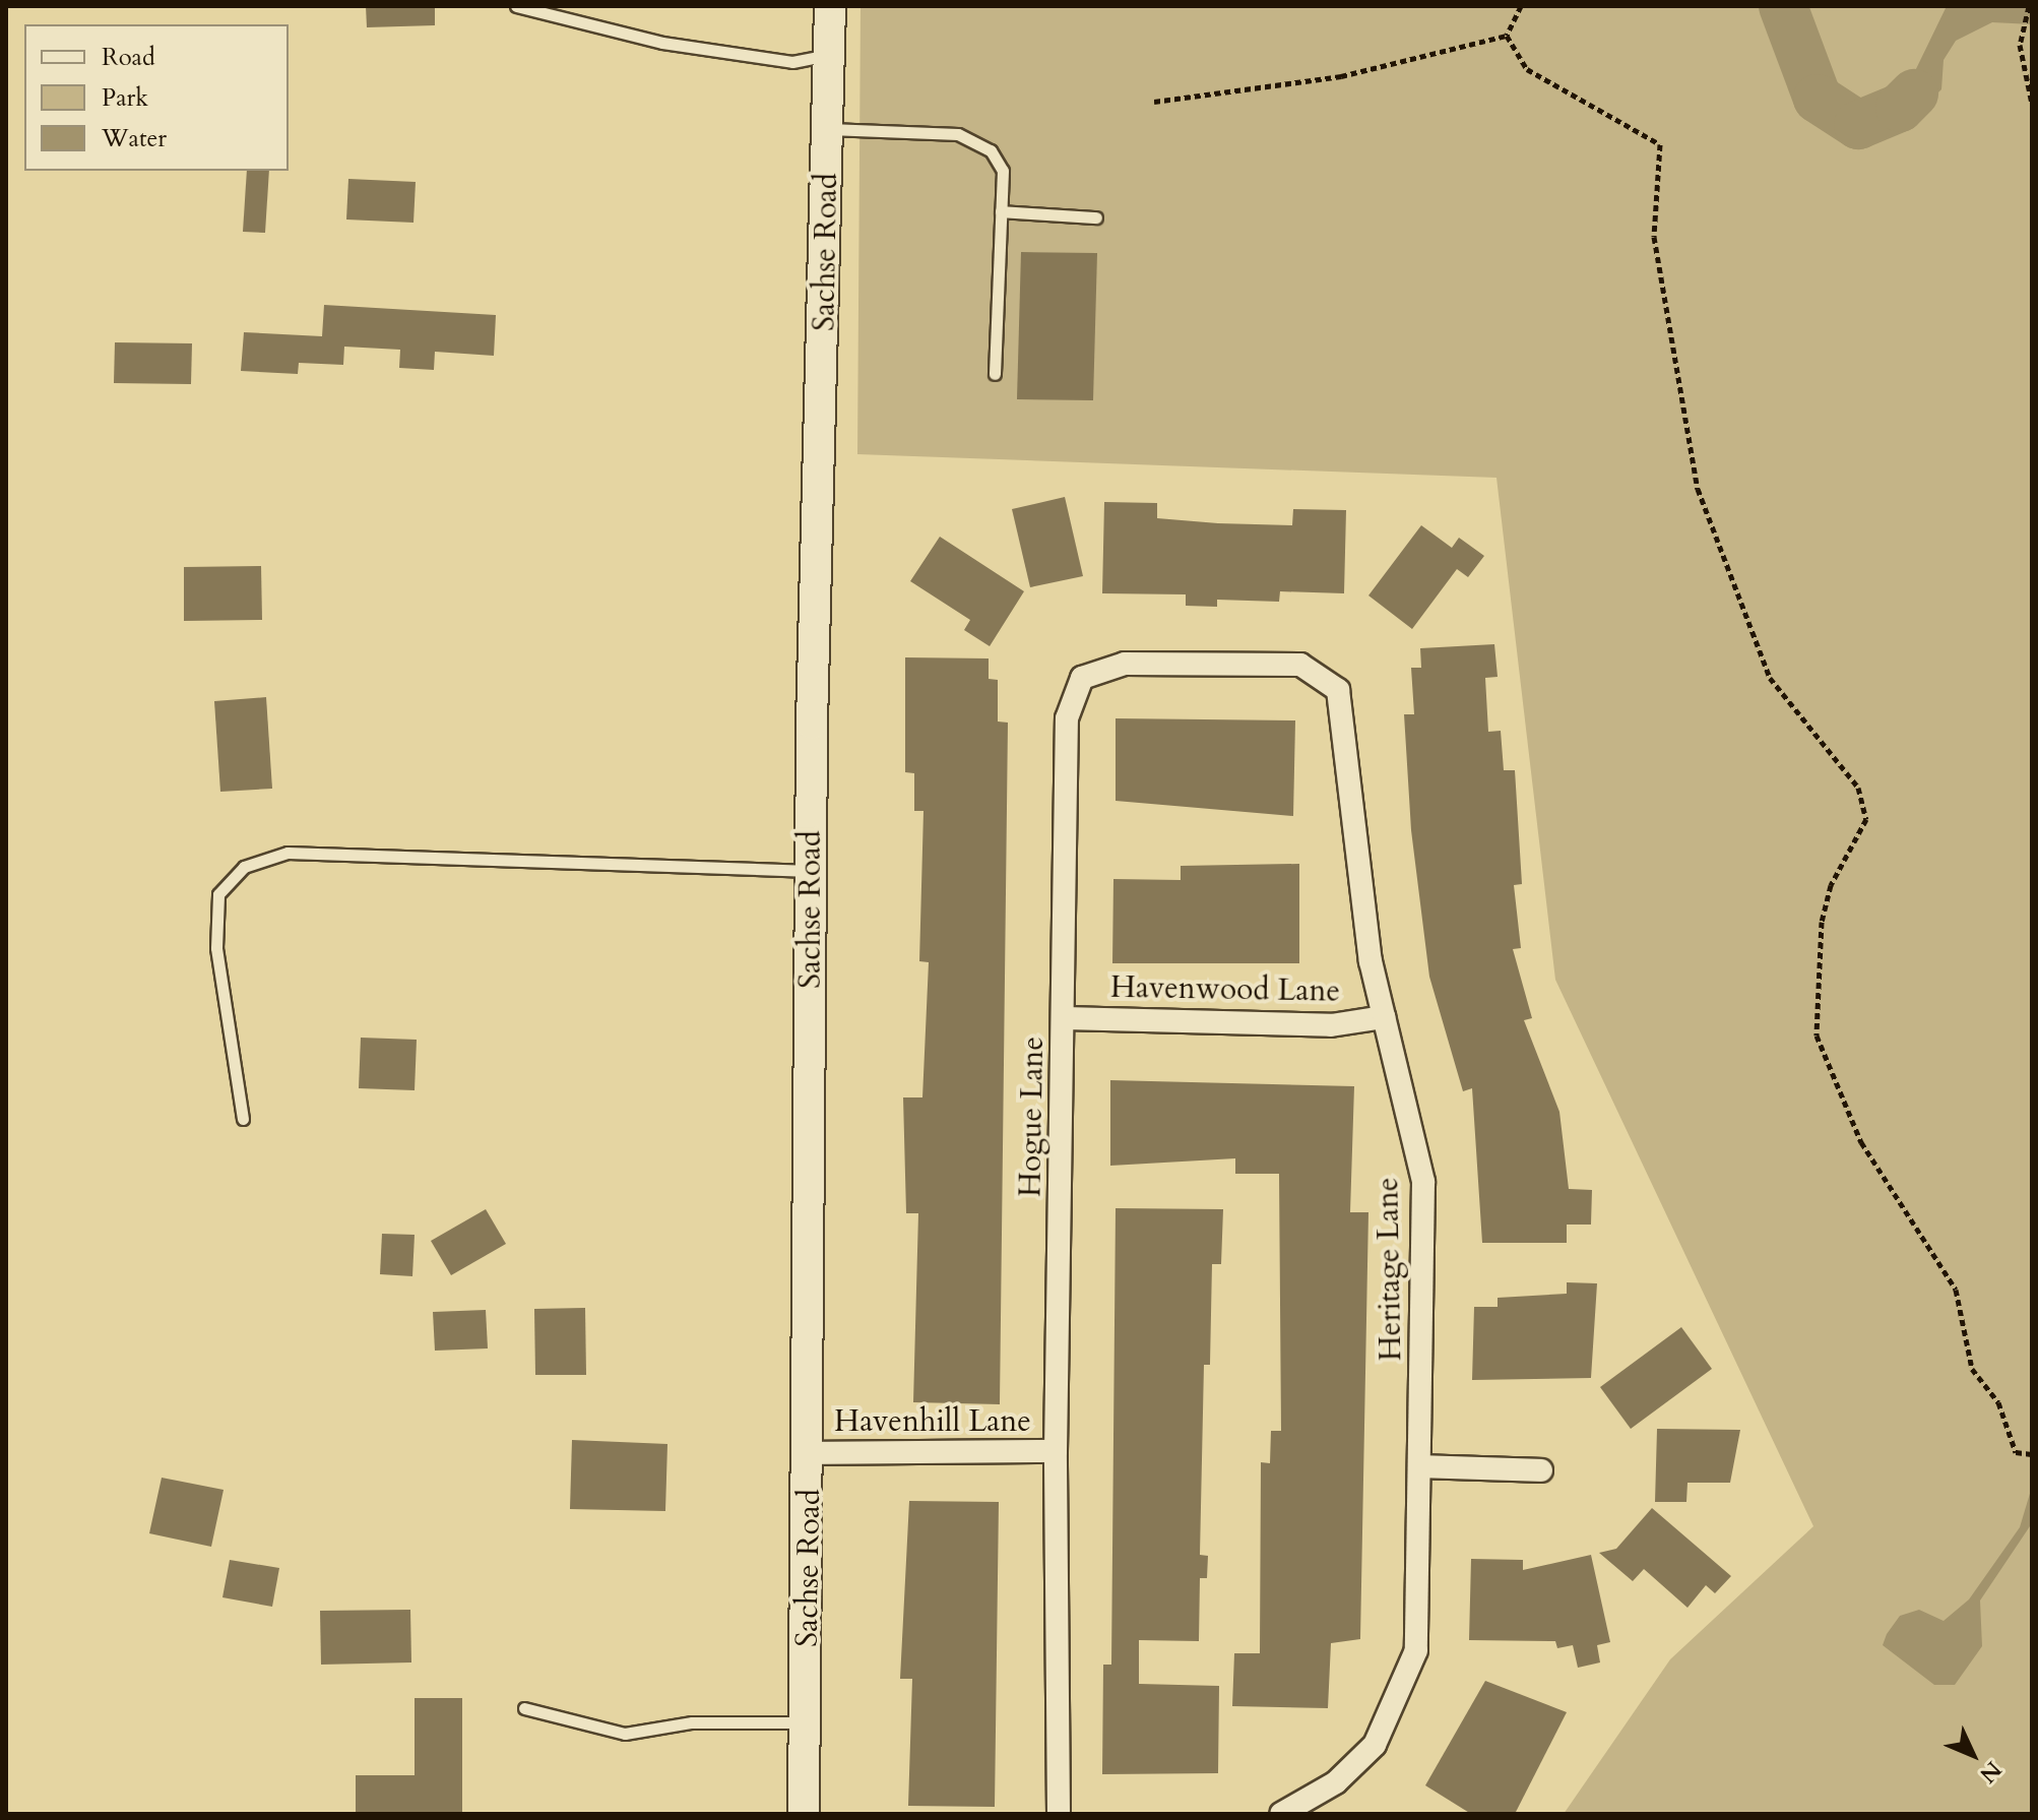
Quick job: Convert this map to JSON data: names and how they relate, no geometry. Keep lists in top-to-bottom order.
{
  "streets": {
    "main road": ["Sachse Road"],
    "street": [
      "Havenwood Lane",
      "Hogue Lane",
      "Heritage Lane",
      "Havenhill Lane"
    ]
  },
  "crossings": [
    ["Sachse Road", "Havenhill Lane"],
    ["Havenwood Lane", "Hogue Lane"],
    ["Havenwood Lane", "Heritage Lane"],
    ["Hogue Lane", "Heritage Lane"],
    ["Hogue Lane", "Havenhill Lane"]
  ],
  "legend": ["Road", "Park", "Water"],
  "north": "bottom right"
}
